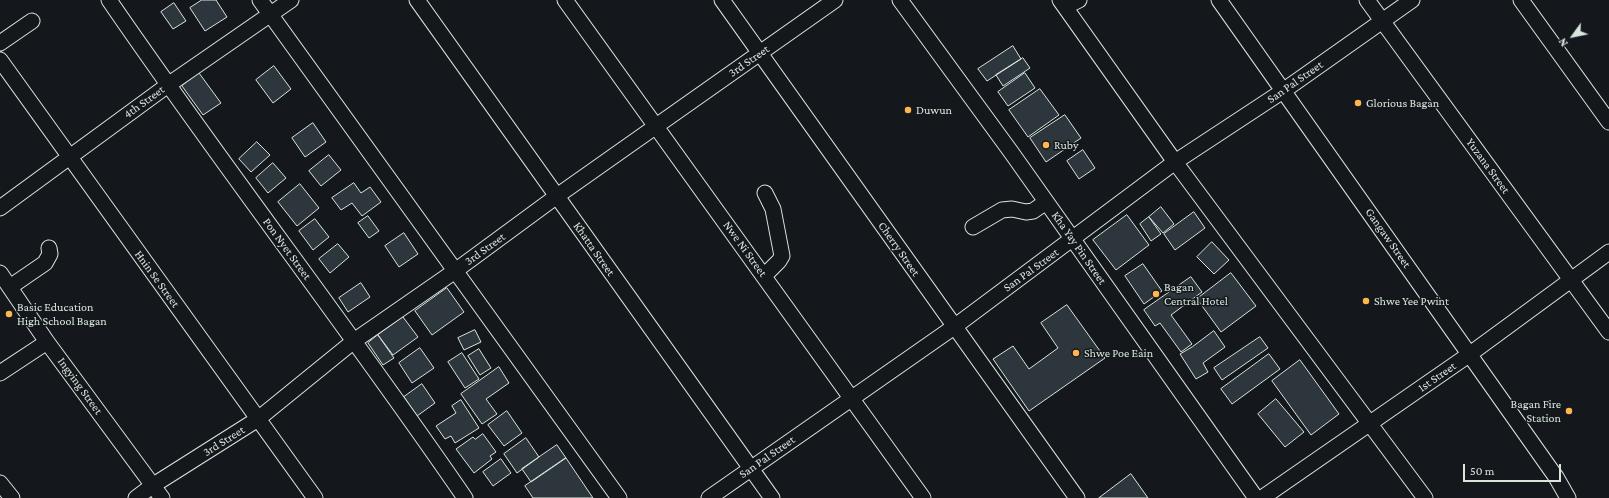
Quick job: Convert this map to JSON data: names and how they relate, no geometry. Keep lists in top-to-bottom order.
{
  "streets": {
    "street": [
      "3rd Street",
      "San Pal Street",
      "4th Street",
      "Yuzana Street",
      "Gangaw Street",
      "Kha Yay Pin Street",
      "Pon Nyet Street",
      "Khatta Street",
      "Nwe Ni Street",
      "Cherry Street",
      "Hnin Se Street",
      "1st Street",
      "Ingying Street"
    ]
  },
  "crossings": [
    ["3rd Street", "Pon Nyet Street"],
    ["3rd Street", "Khatta Street"],
    ["3rd Street", "Nwe Ni Street"],
    ["3rd Street", "Cherry Street"],
    ["3rd Street", "Hnin Se Street"],
    ["3rd Street", "Ingying Street"],
    ["San Pal Street", "Yuzana Street"],
    ["San Pal Street", "Gangaw Street"],
    ["San Pal Street", "Kha Yay Pin Street"],
    ["San Pal Street", "Khatta Street"],
    ["San Pal Street", "Nwe Ni Street"],
    ["San Pal Street", "Cherry Street"],
    ["4th Street", "Pon Nyet Street"],
    ["4th Street", "Hnin Se Street"],
    ["Yuzana Street", "1st Street"],
    ["Gangaw Street", "1st Street"]
  ],
  "places": [
    "Glorious Bagan",
    "Duwun",
    "Ruby",
    "Bagan Central Hotel",
    "Shwe Yee Pwint",
    "Basic Education High School Bagan",
    "Shwe Poe Eain",
    "Bagan Fire Station"
  ],
  "scale_bar": "50 m",
  "north": "bottom left"
}
